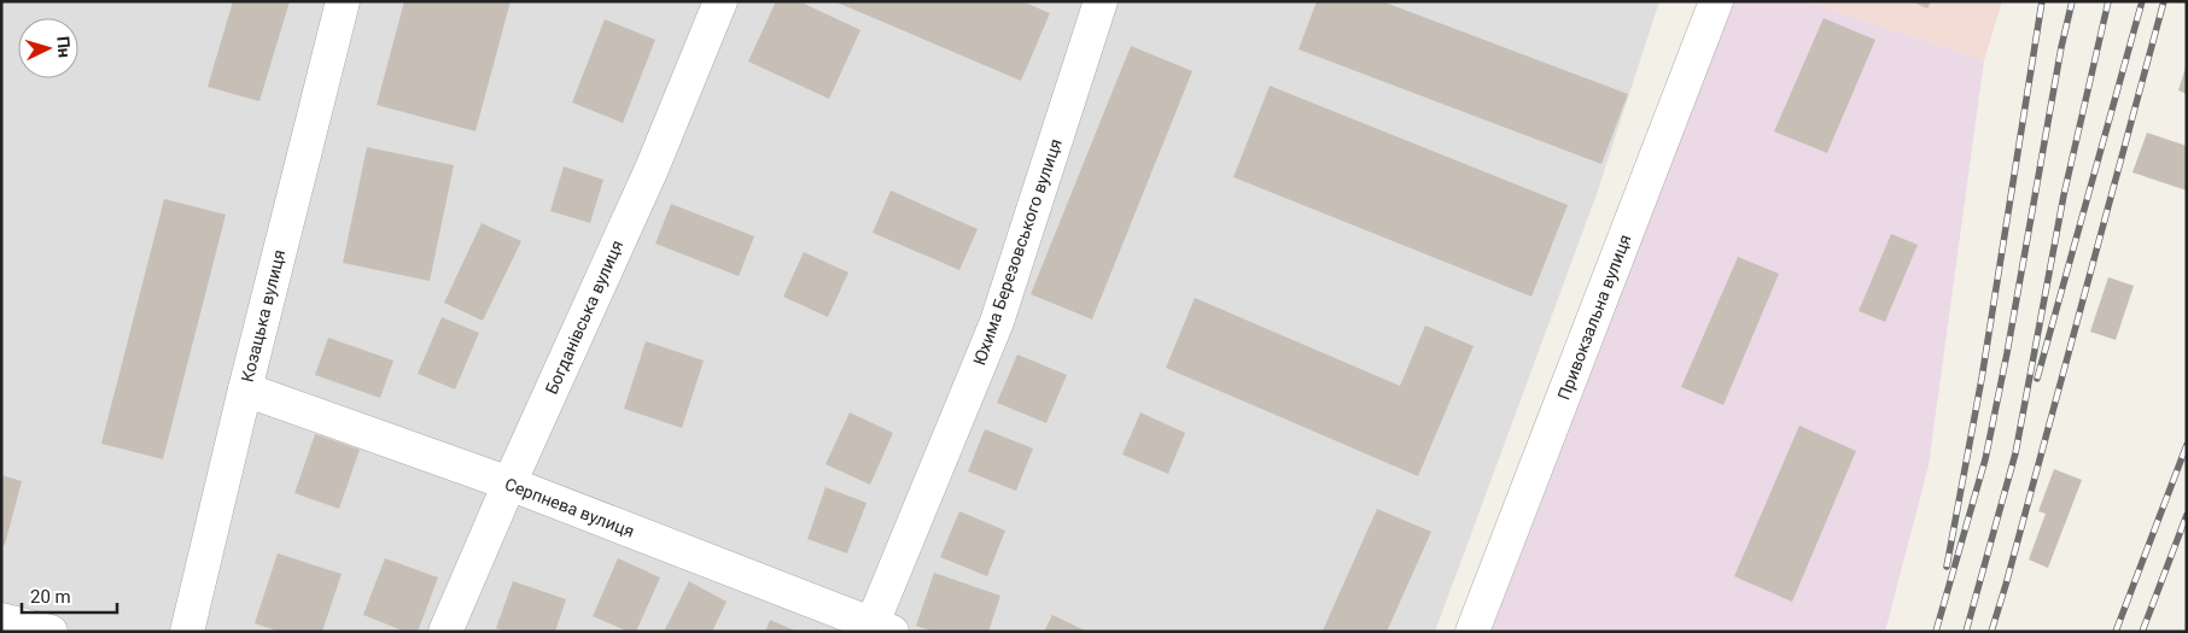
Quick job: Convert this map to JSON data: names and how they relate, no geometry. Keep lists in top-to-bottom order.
{
  "streets": {
    "street": [
      "Юхима Березовського вулиця",
      "Козацька вулиця",
      "Богданівська вулиця",
      "Привокзальна вулиця",
      "Серпнева вулиця"
    ]
  },
  "crossings": [
    ["Юхима Березовського вулиця", "Серпнева вулиця"],
    ["Козацька вулиця", "Серпнева вулиця"],
    ["Богданівська вулиця", "Серпнева вулиця"]
  ],
  "scale_bar": "20 m",
  "north": "right"
}
